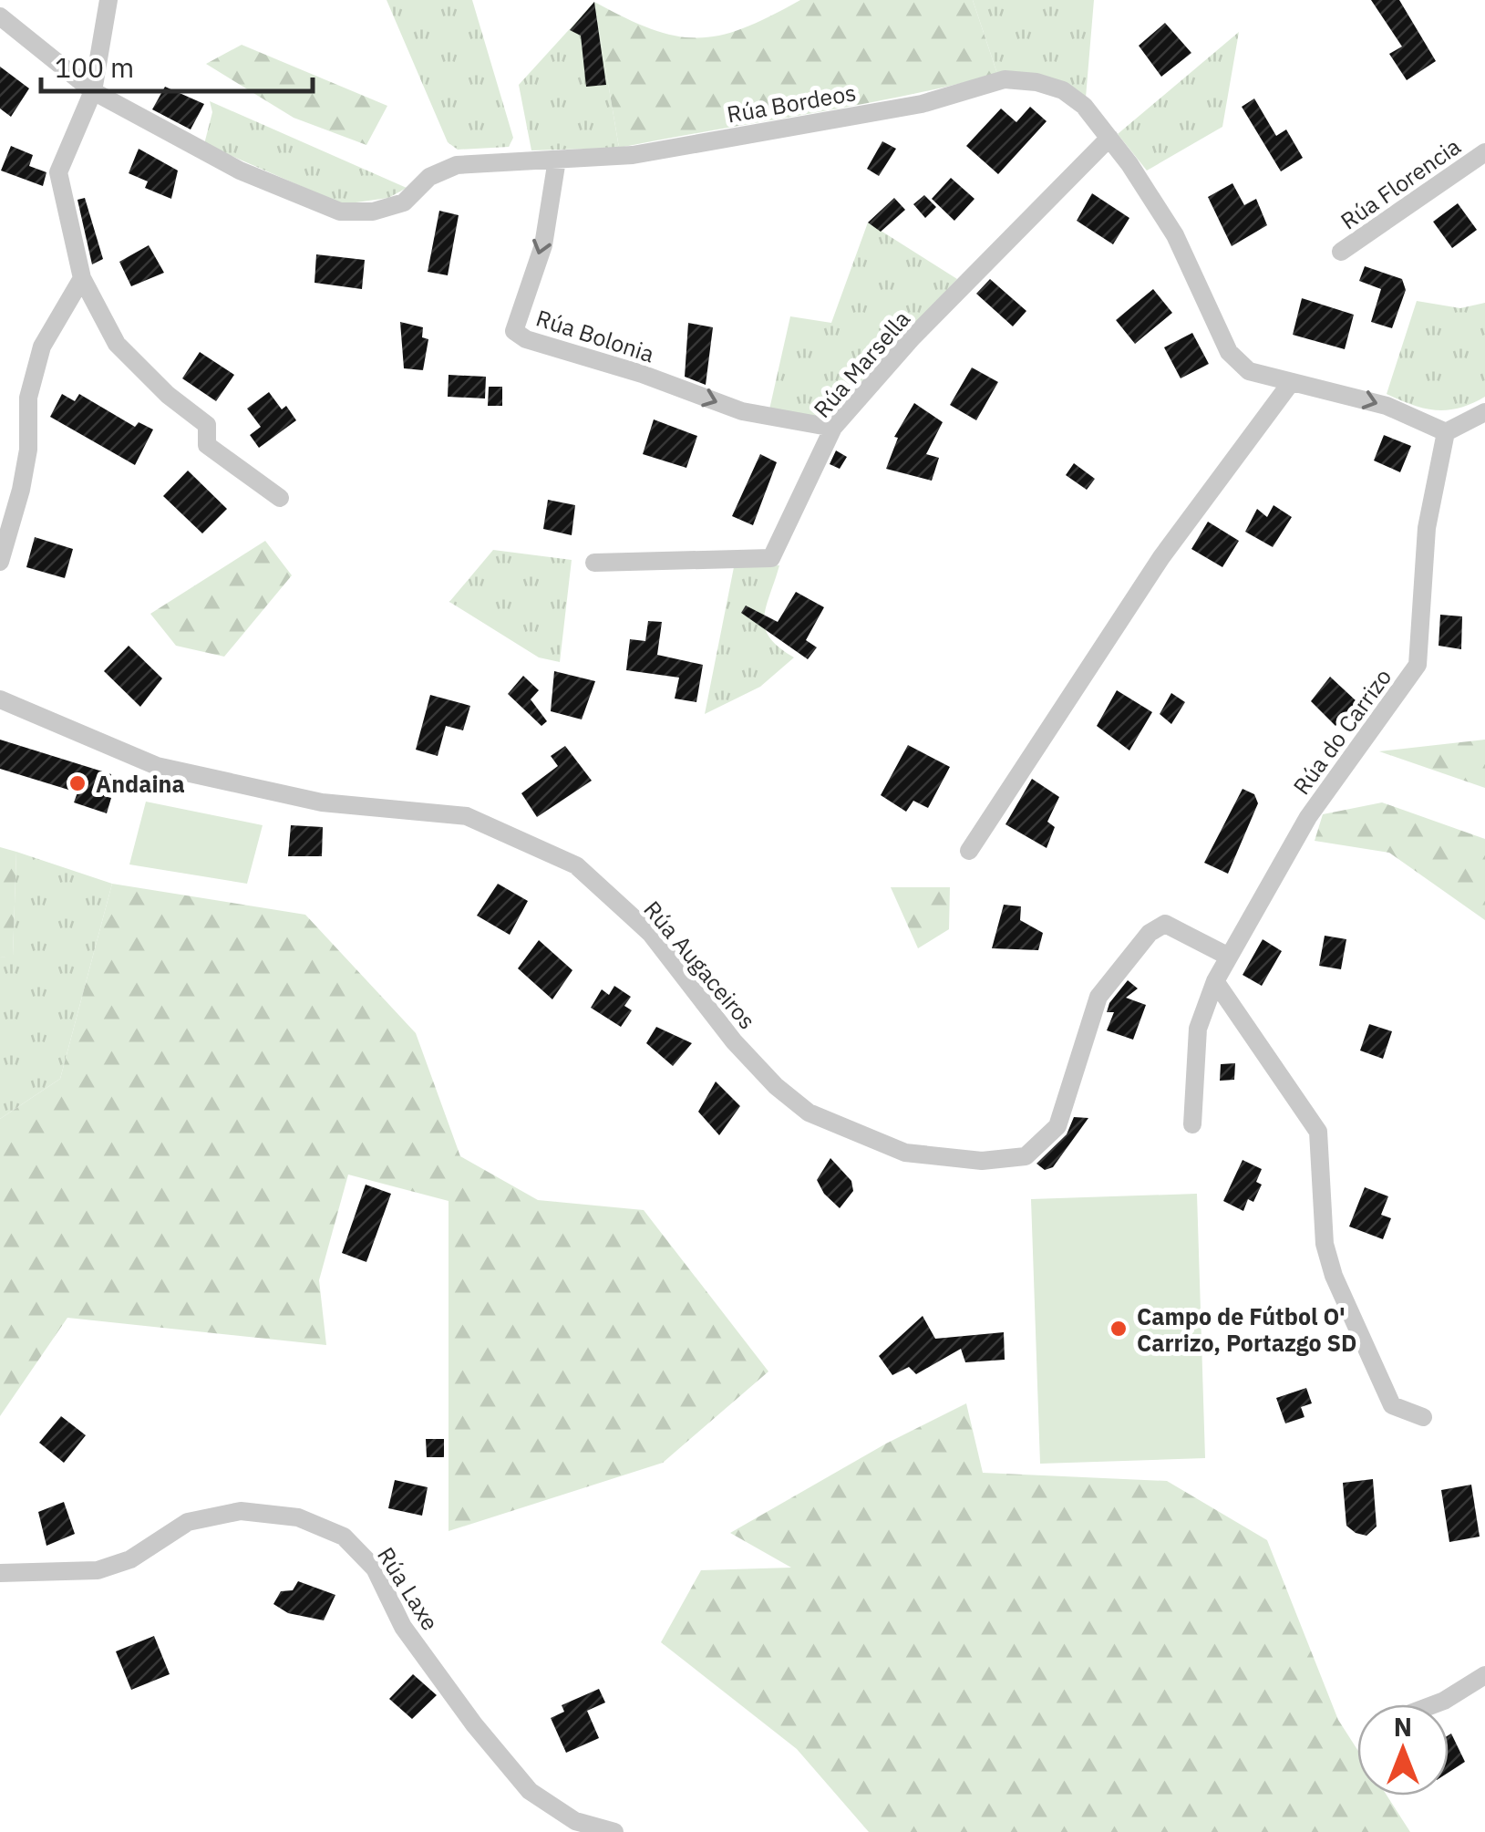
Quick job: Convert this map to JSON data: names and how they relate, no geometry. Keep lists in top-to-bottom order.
{
  "streets": {
    "street": [
      "Rúa Bordeos",
      "Rúa Florencia",
      "Rúa Bolonia",
      "Rúa Marsella",
      "Rúa do Carrizo",
      "Rúa Augaceiros",
      "Rúa Laxe"
    ]
  },
  "crossings": [
    ["Rúa Bordeos", "Rúa Bolonia"],
    ["Rúa Bordeos", "Rúa Marsella"],
    ["Rúa Bordeos", "Rúa do Carrizo"],
    ["Rúa Bolonia", "Rúa Marsella"],
    ["Rúa do Carrizo", "Rúa Augaceiros"]
  ],
  "places": ["Andaina", "Campo de Fútbol O' Carrizo, Portazgo SD"],
  "scale_bar": "100 m",
  "north": "top"
}
